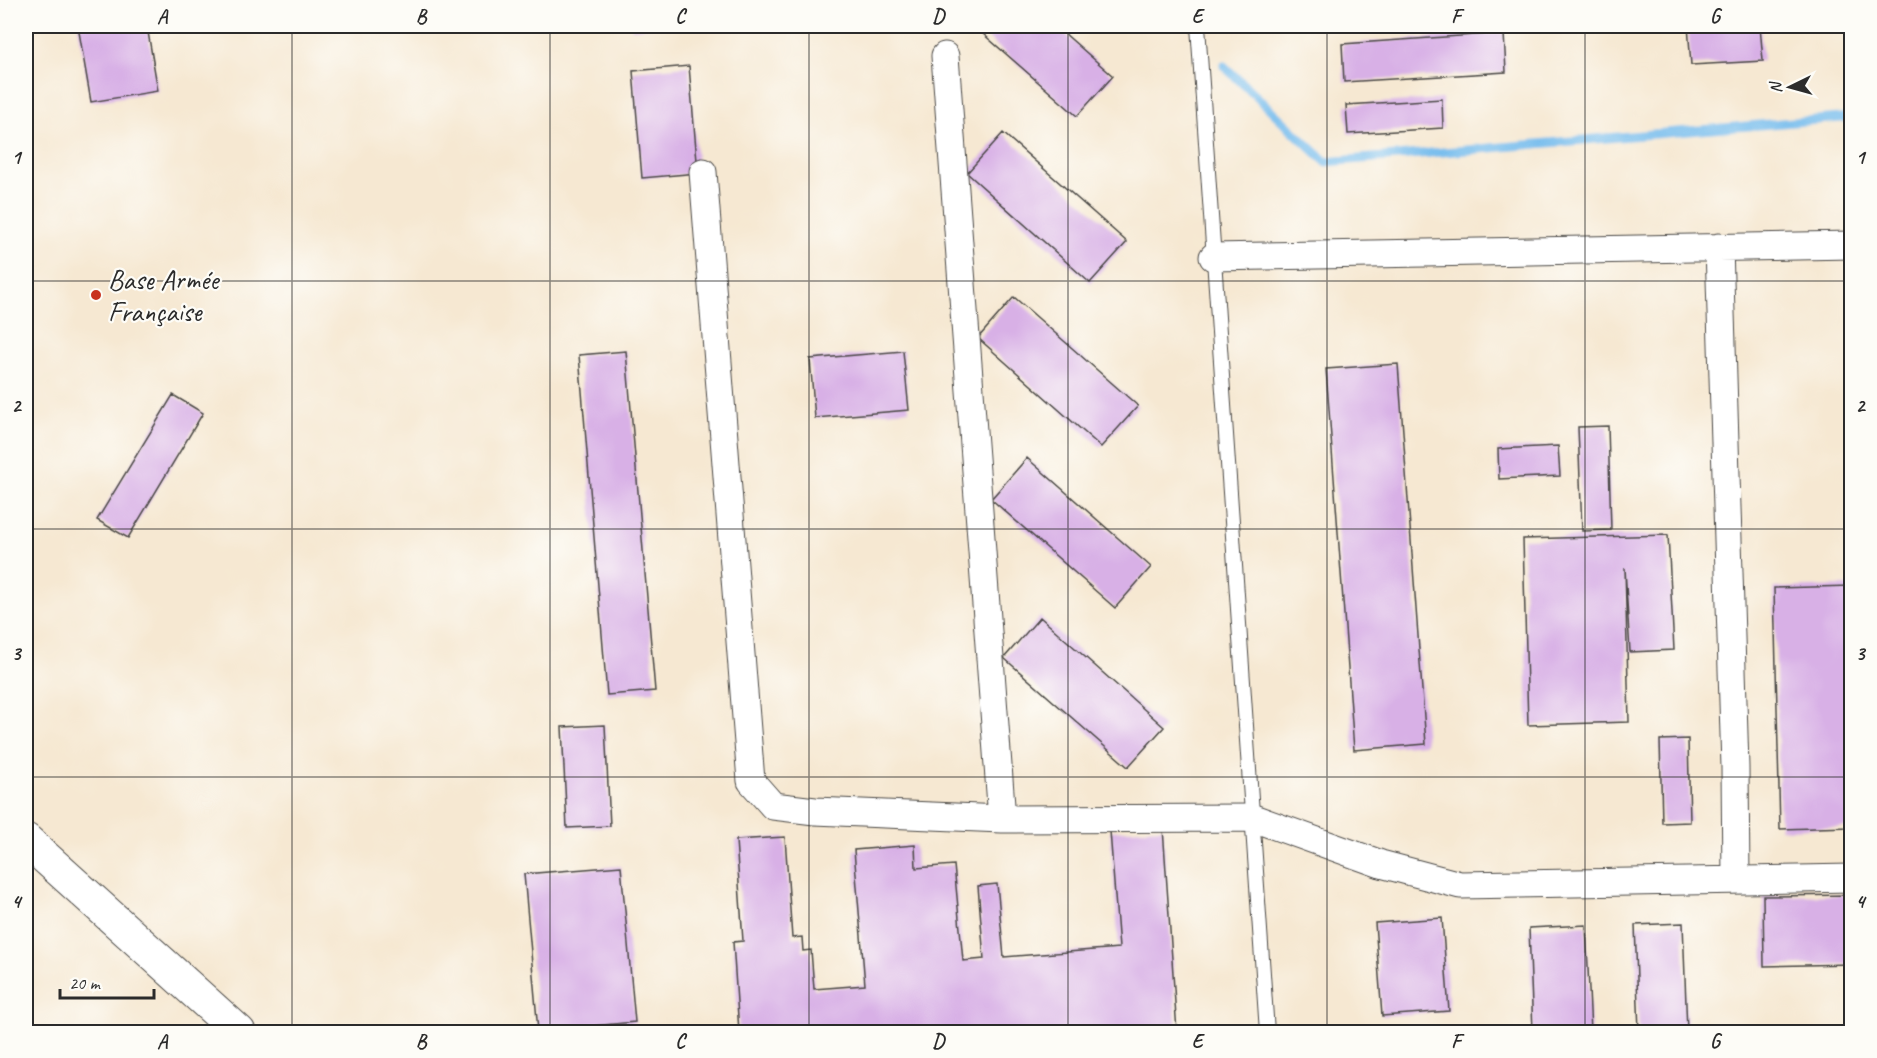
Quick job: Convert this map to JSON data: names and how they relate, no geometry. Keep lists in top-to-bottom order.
{
  "places": ["Base Armée Française"],
  "scale_bar": "20 m",
  "north": "left",
  "grid": {
    "columns": [
      "A",
      "B",
      "C",
      "D",
      "E",
      "F",
      "G"
    ],
    "rows": [
      "1",
      "2",
      "3",
      "4"
    ]
  }
}
